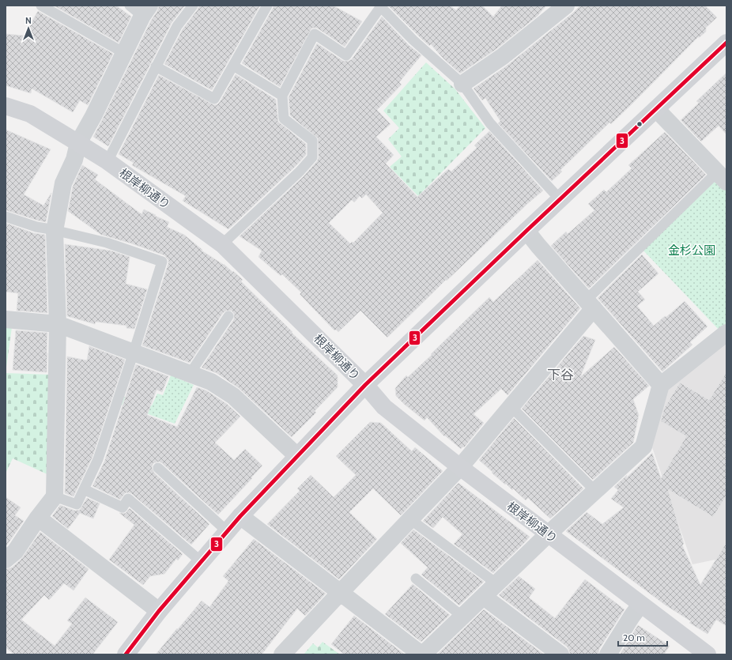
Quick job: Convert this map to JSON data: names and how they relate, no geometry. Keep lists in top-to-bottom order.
{
  "streets": {
    "street": ["根岸柳通り"]
  },
  "districts": ["下谷"],
  "parks": ["金杉公園"],
  "lines": ["transit line 3"],
  "scale_bar": "20 m",
  "north": "top"
}
